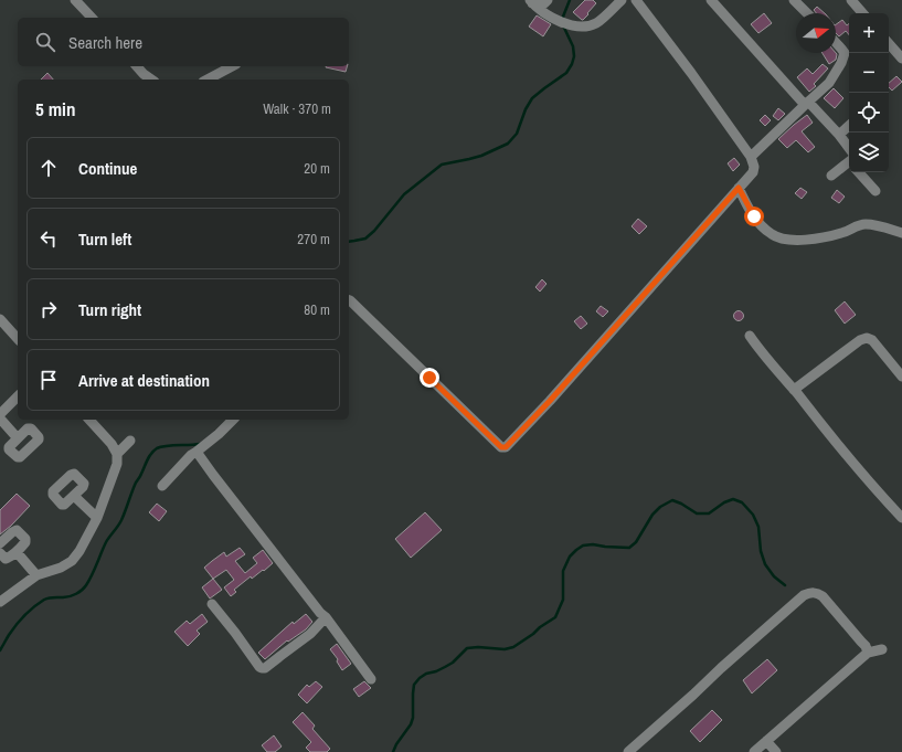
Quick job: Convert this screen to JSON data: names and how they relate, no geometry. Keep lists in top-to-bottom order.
{
  "north": "right",
  "page": {
    "map_buttons": ["+", "−"],
    "search": "Search here",
    "heading": ["5 min", "Walk · 370 m"],
    "list": [
      ["Continue", "20 m"],
      ["Turn left", "270 m"],
      ["Turn right", "80 m"],
      "Arrive at destination"
    ]
  }
}
